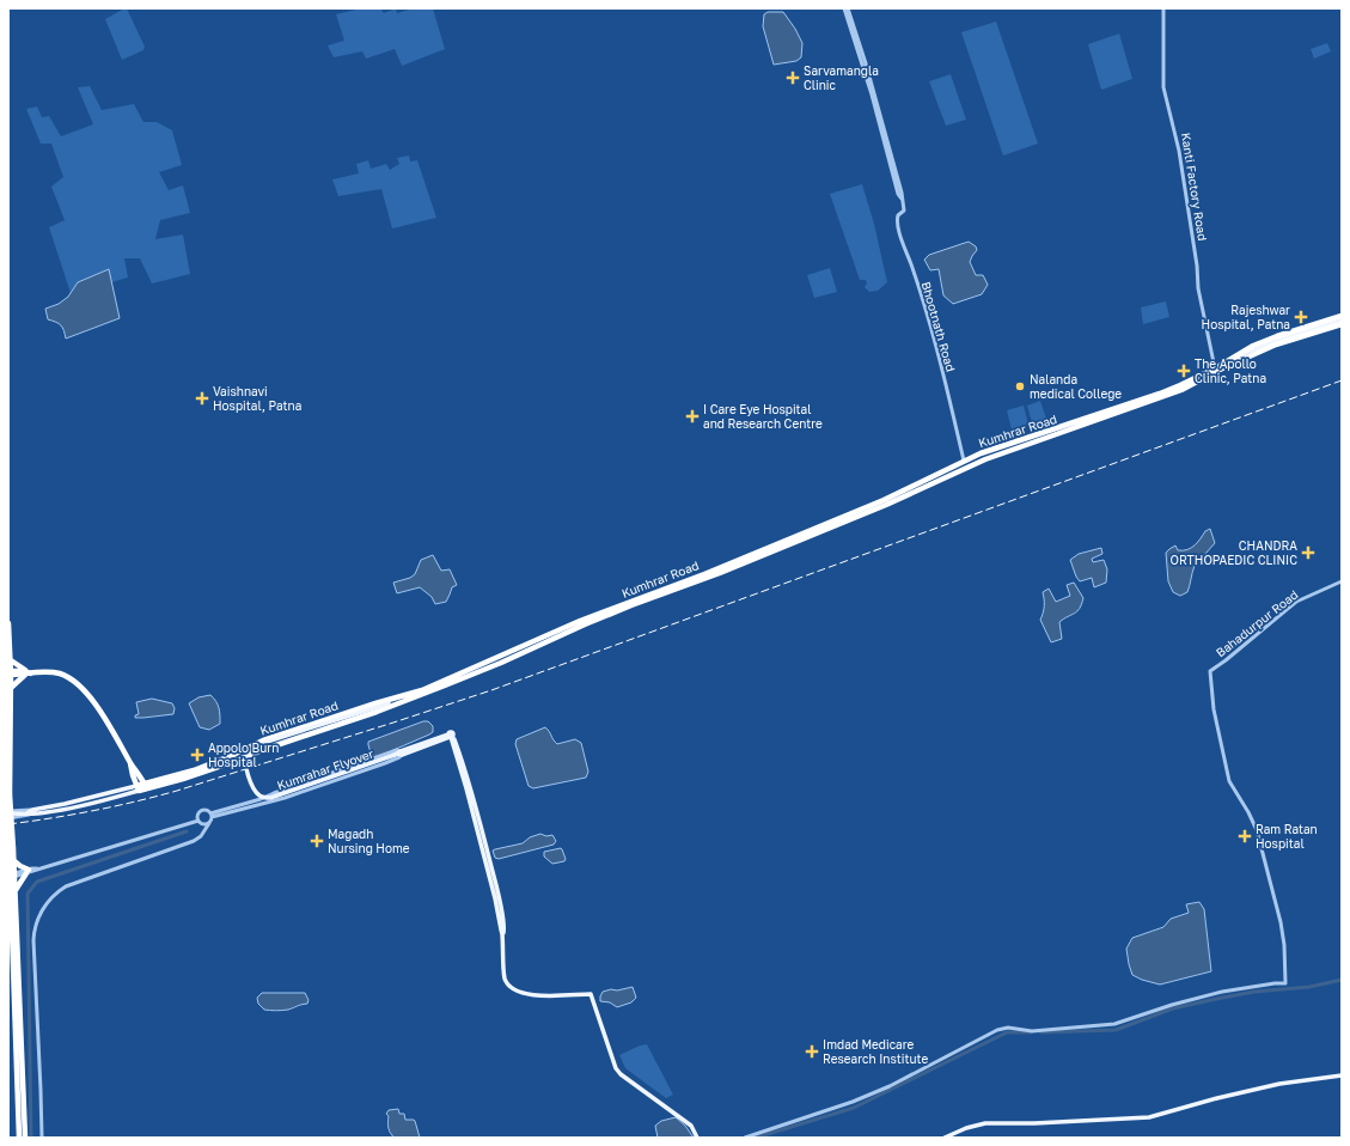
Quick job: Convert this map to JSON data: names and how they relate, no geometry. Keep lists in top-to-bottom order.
{
  "streets": {
    "highway": ["Kumhrar Road"],
    "main road": ["Kumrahar Flyover"],
    "street": ["Kanti Factory Road", "Bhootnath Road", "Bahadurpur Road"]
  },
  "crossings": [
    ["Bhootnath Road", "Kumhrar Road"],
    ["Kumhrar Road", "Kumrahar Flyover"]
  ],
  "places": {
    "health": [
      "Sarvamangla Clinic",
      "Rajeshwar Hospital, Patna",
      "The Apollo Clinic, Patna",
      "Vaishnavi Hospital, Patna",
      "I Care Eye Hospital and Research Centre",
      "CHANDRA ORTHOPAEDIC CLINIC",
      "Appolo Burn Hospital",
      "Ram Ratan Hospital",
      "Magadh Nursing Home",
      "Imdad Medicare Research Institute"
    ],
    "other": ["Nalanda medical College"]
  }
}
